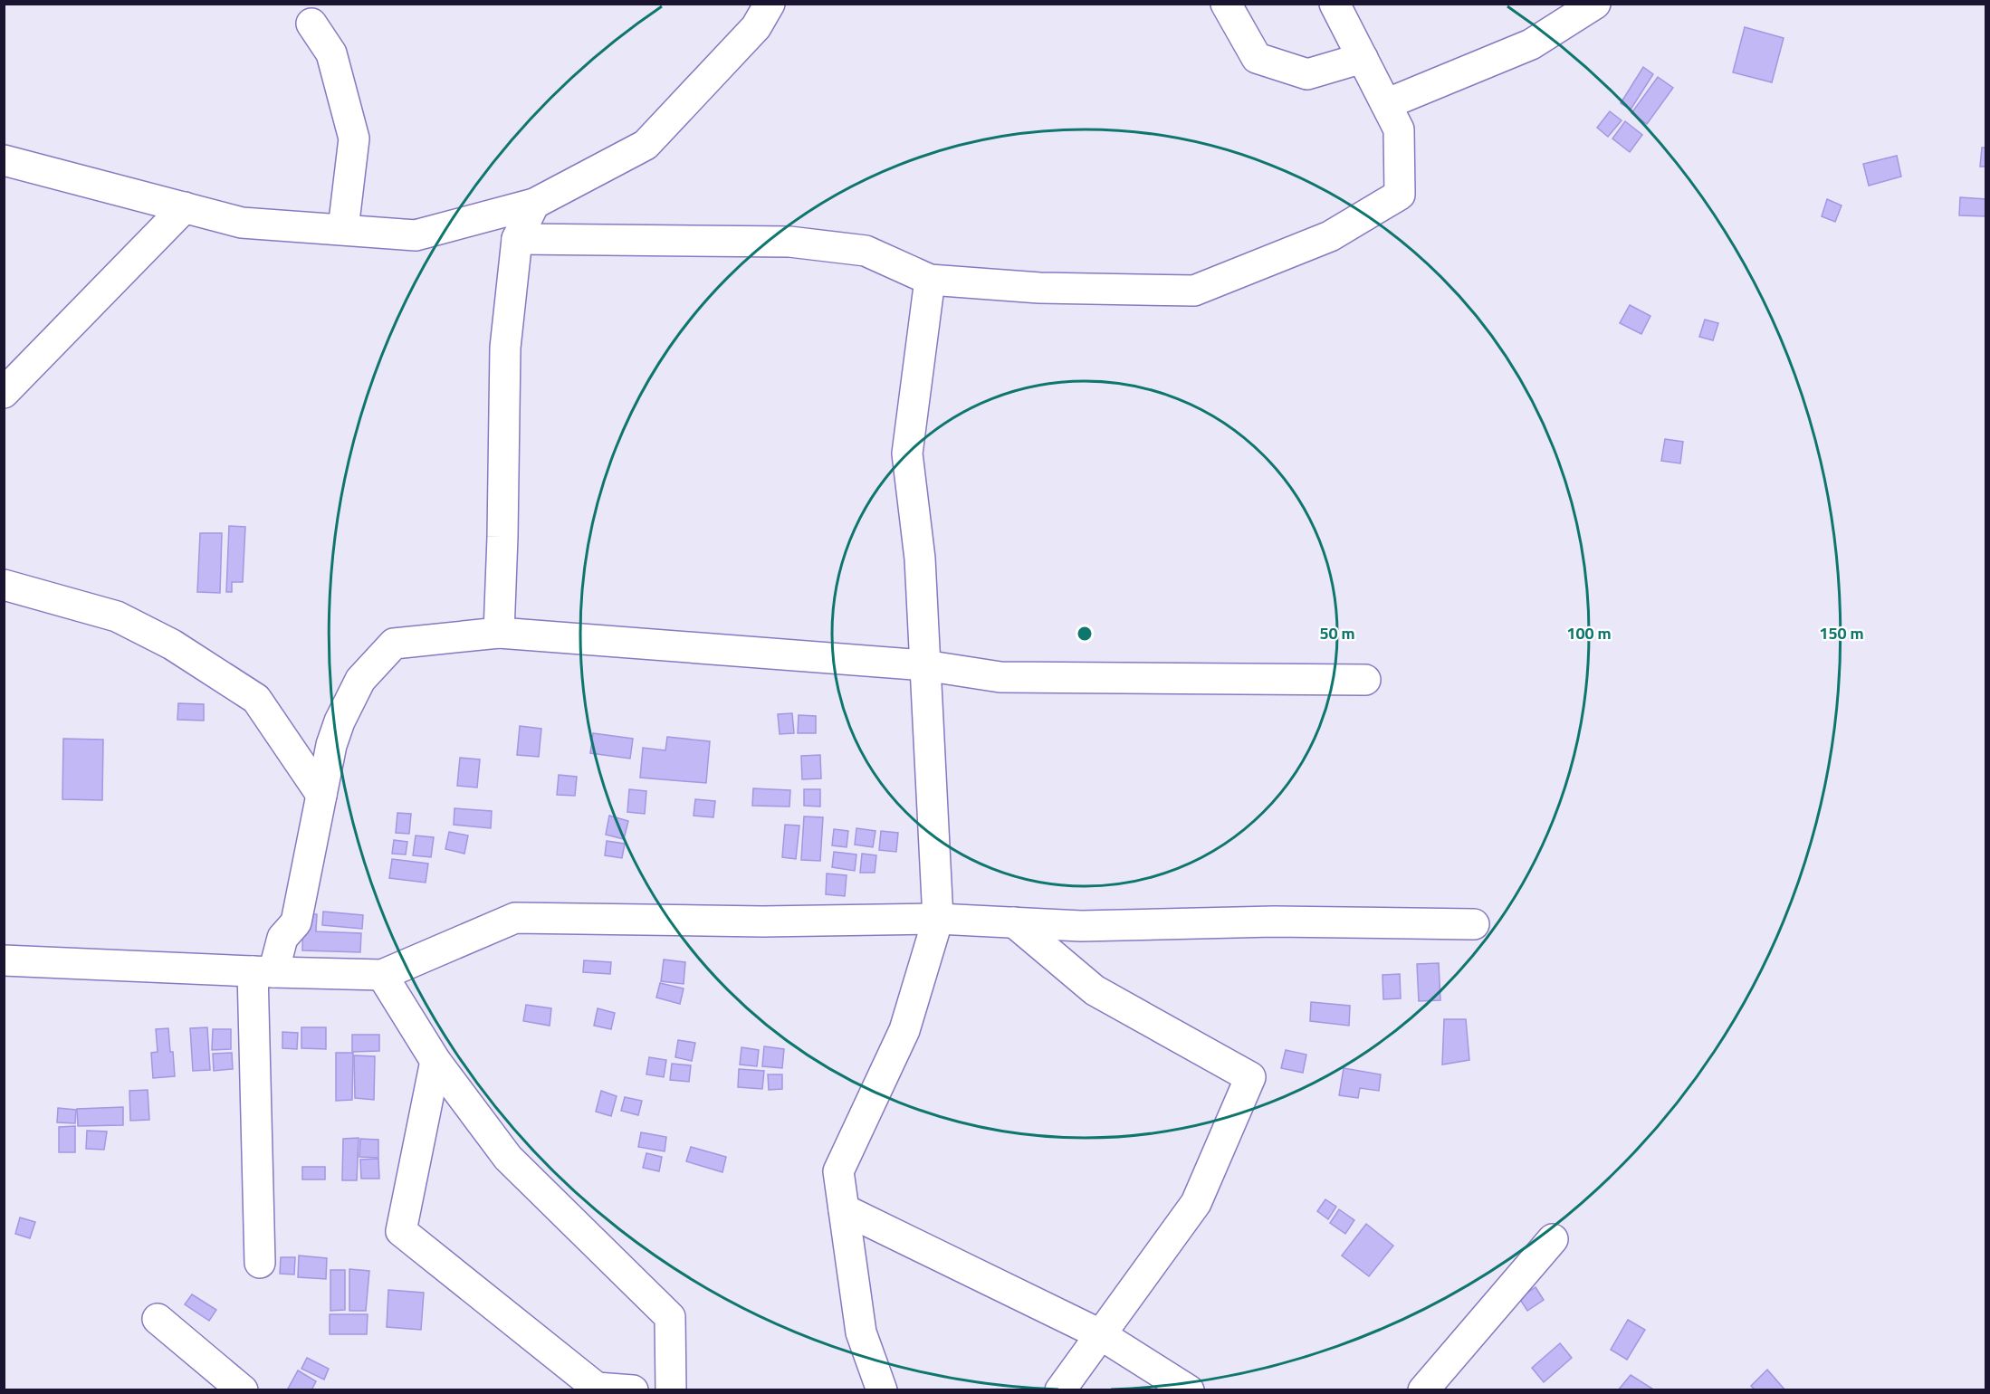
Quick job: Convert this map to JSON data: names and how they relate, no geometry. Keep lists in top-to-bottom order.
{
  "rings": ["50 m", "100 m", "150 m"]
}
